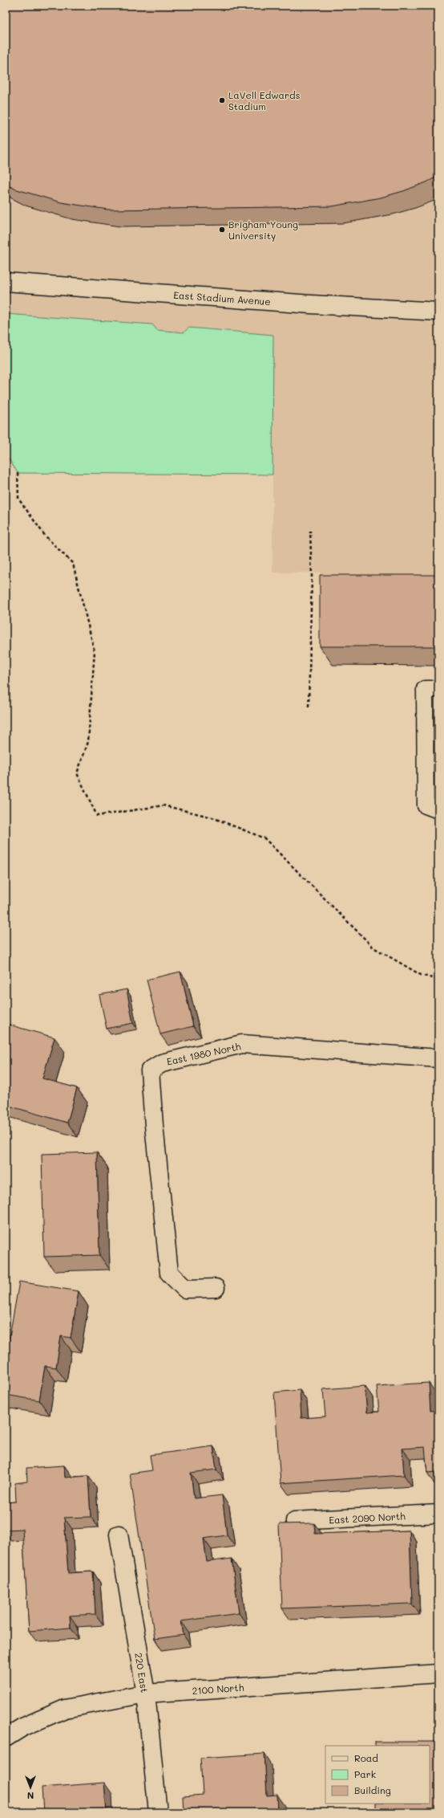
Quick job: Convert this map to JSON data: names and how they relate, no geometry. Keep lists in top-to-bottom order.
{
  "streets": {
    "street": [
      "East Stadium Avenue",
      "East 1980 North",
      "East 2090 North",
      "220 East",
      "2100 North"
    ]
  },
  "crossings": [
    ["220 East", "2100 North"]
  ],
  "places": ["LaVell Edwards Stadium", "Brigham Young University"],
  "legend": ["Road", "Park", "Building"],
  "north": "bottom"
}
